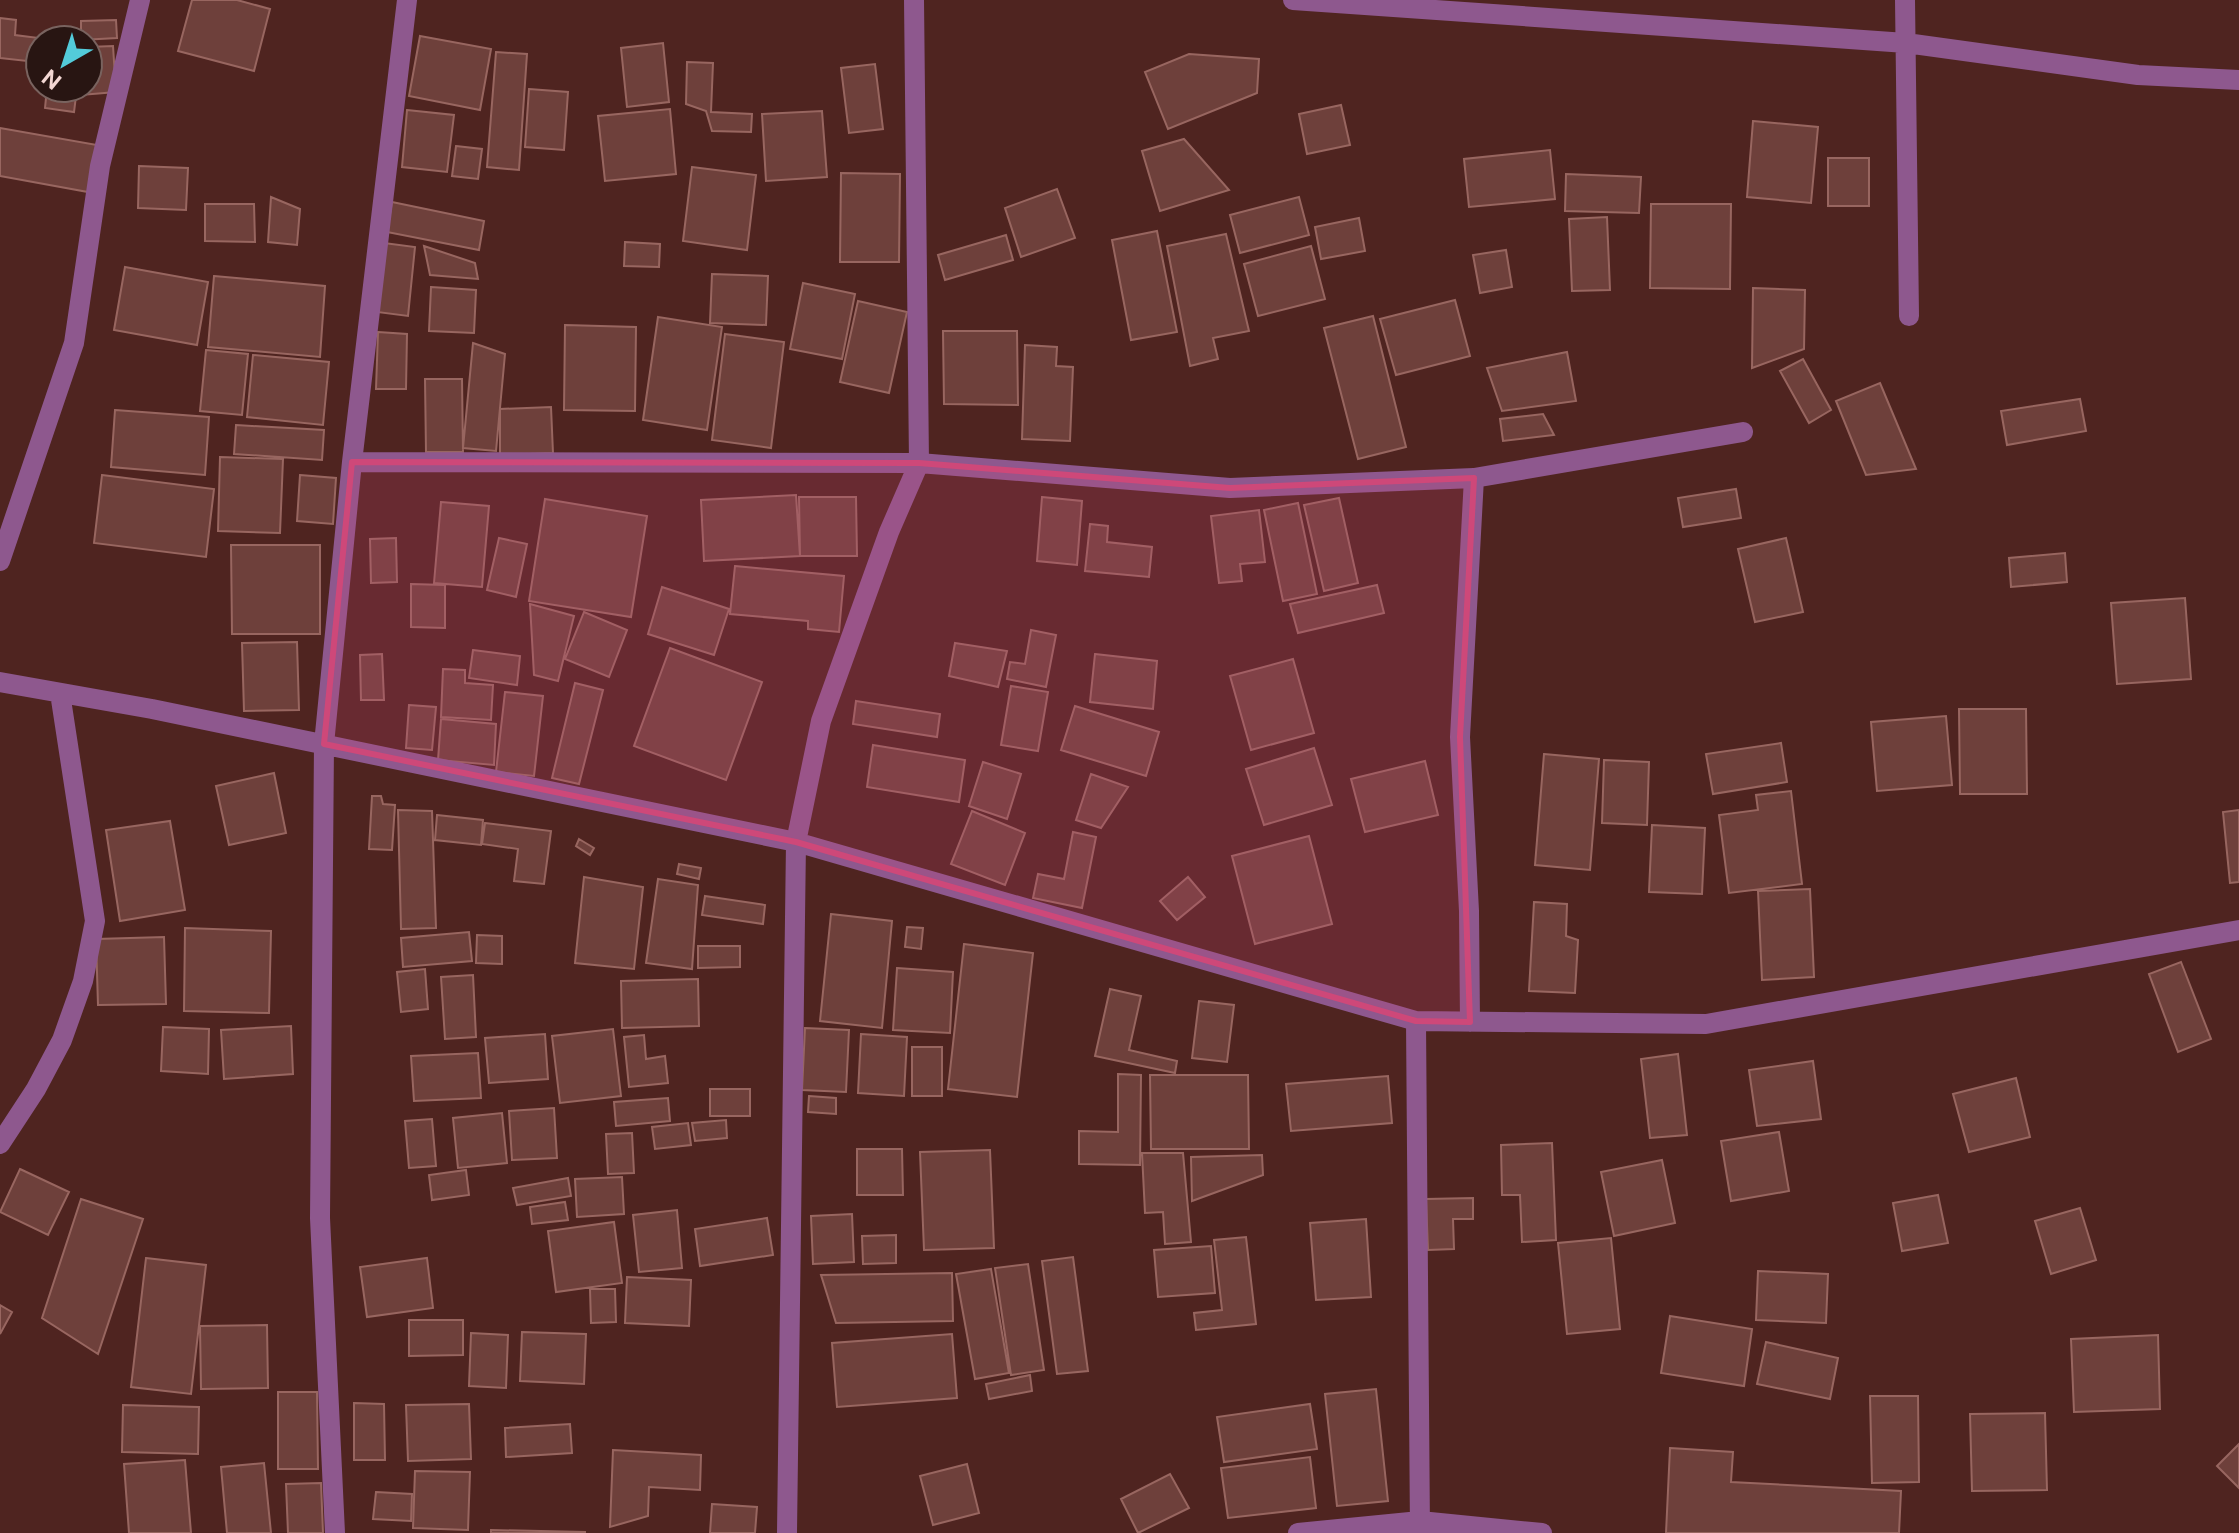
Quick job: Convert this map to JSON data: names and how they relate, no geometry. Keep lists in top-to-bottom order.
{
  "north": "bottom left"
}
